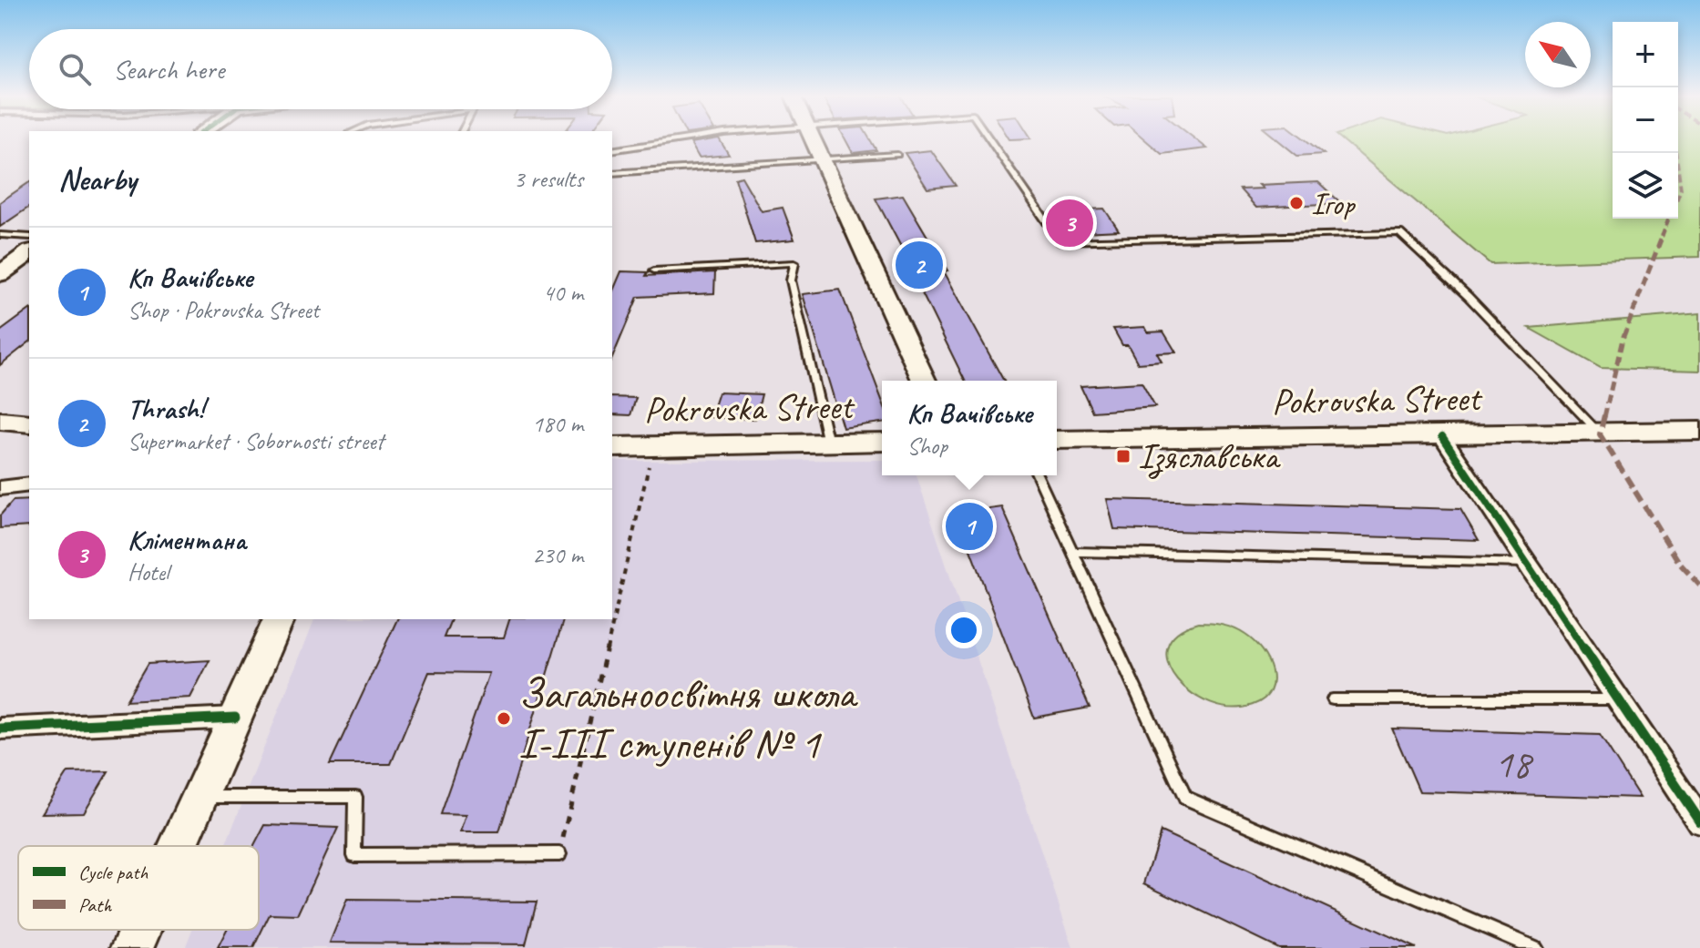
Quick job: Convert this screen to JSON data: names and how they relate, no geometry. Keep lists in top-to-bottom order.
{
  "streets": {
    "main road": ["Pokrovska Street"]
  },
  "places": {
    "other": ["Ігор", "Загальноосвітня школа І-ІІІ ступенів № 1"],
    "transit": ["Ізяславська"]
  },
  "house_numbers": ["18"],
  "legend": ["Cycle path", "Path"],
  "north": "top left",
  "page": {
    "map_buttons": ["+", "−"],
    "search": "Search here",
    "heading": ["Nearby", "3 results"],
    "pins": ["3", "2", "1"],
    "list": [
      {
        "mark": "1",
        "name": "Кп Вачівське",
        "note": "Shop · Pokrovska Street",
        "value": "40 m"
      },
      {
        "mark": "2",
        "name": "Thrash!",
        "note": "Supermarket · Sobornosti street",
        "value": "180 m"
      },
      {
        "mark": "3",
        "name": "Кліментана",
        "note": "Hotel",
        "value": "230 m"
      }
    ],
    "popup": ["Кп Вачівське", "Shop"]
  }
}
